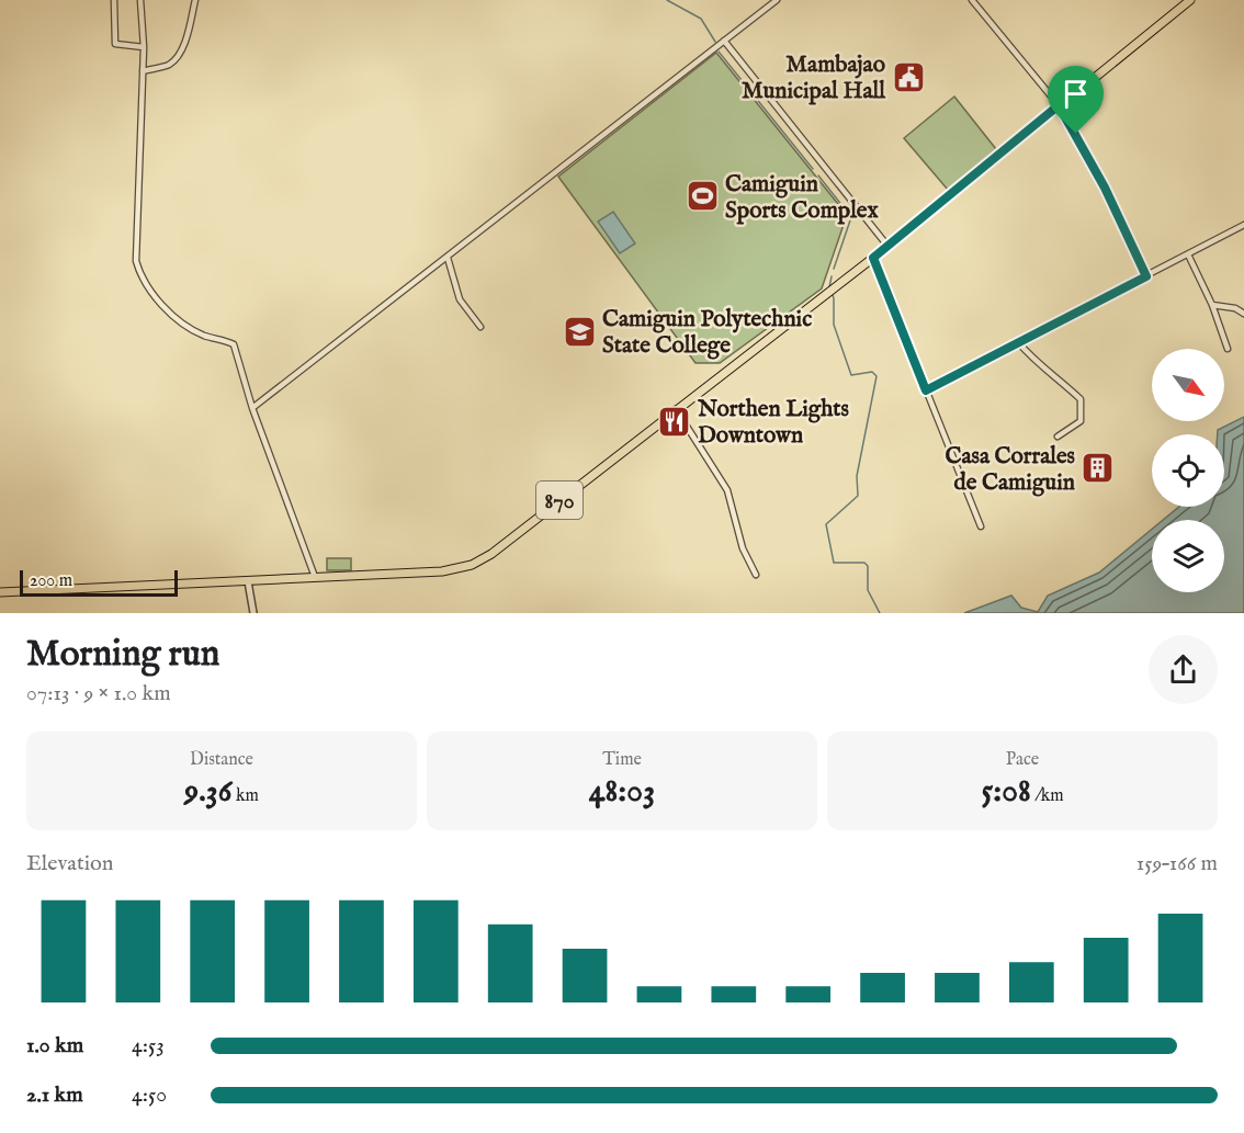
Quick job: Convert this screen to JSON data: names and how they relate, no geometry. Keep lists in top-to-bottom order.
{
  "streets": {
    "main road": ["870"]
  },
  "places": {
    "public building": ["Mambajao Municipal Hall"],
    "sports": ["Camiguin Sports Complex"],
    "school or university": ["Camiguin Polytechnic State College"],
    "restaurant": ["Northen Lights Downtown"],
    "building": ["Casa Corrales de Camiguin"]
  },
  "scale_bar": "200 m",
  "north": "bottom right",
  "page": {
    "scale": "200 m",
    "heading": ["Morning run", "07:13 · 9 × 1.0 km"],
    "stats": [
      ["Distance", "9.36 km"],
      ["Time", "48:03"],
      ["Pace", "5:08 /km"]
    ],
    "chart": ["Elevation", "159–166 m"],
    "list": [
      {
        "name": "1.0 km",
        "note": "4:53"
      },
      {
        "name": "2.1 km",
        "note": "4:50"
      }
    ]
  }
}
